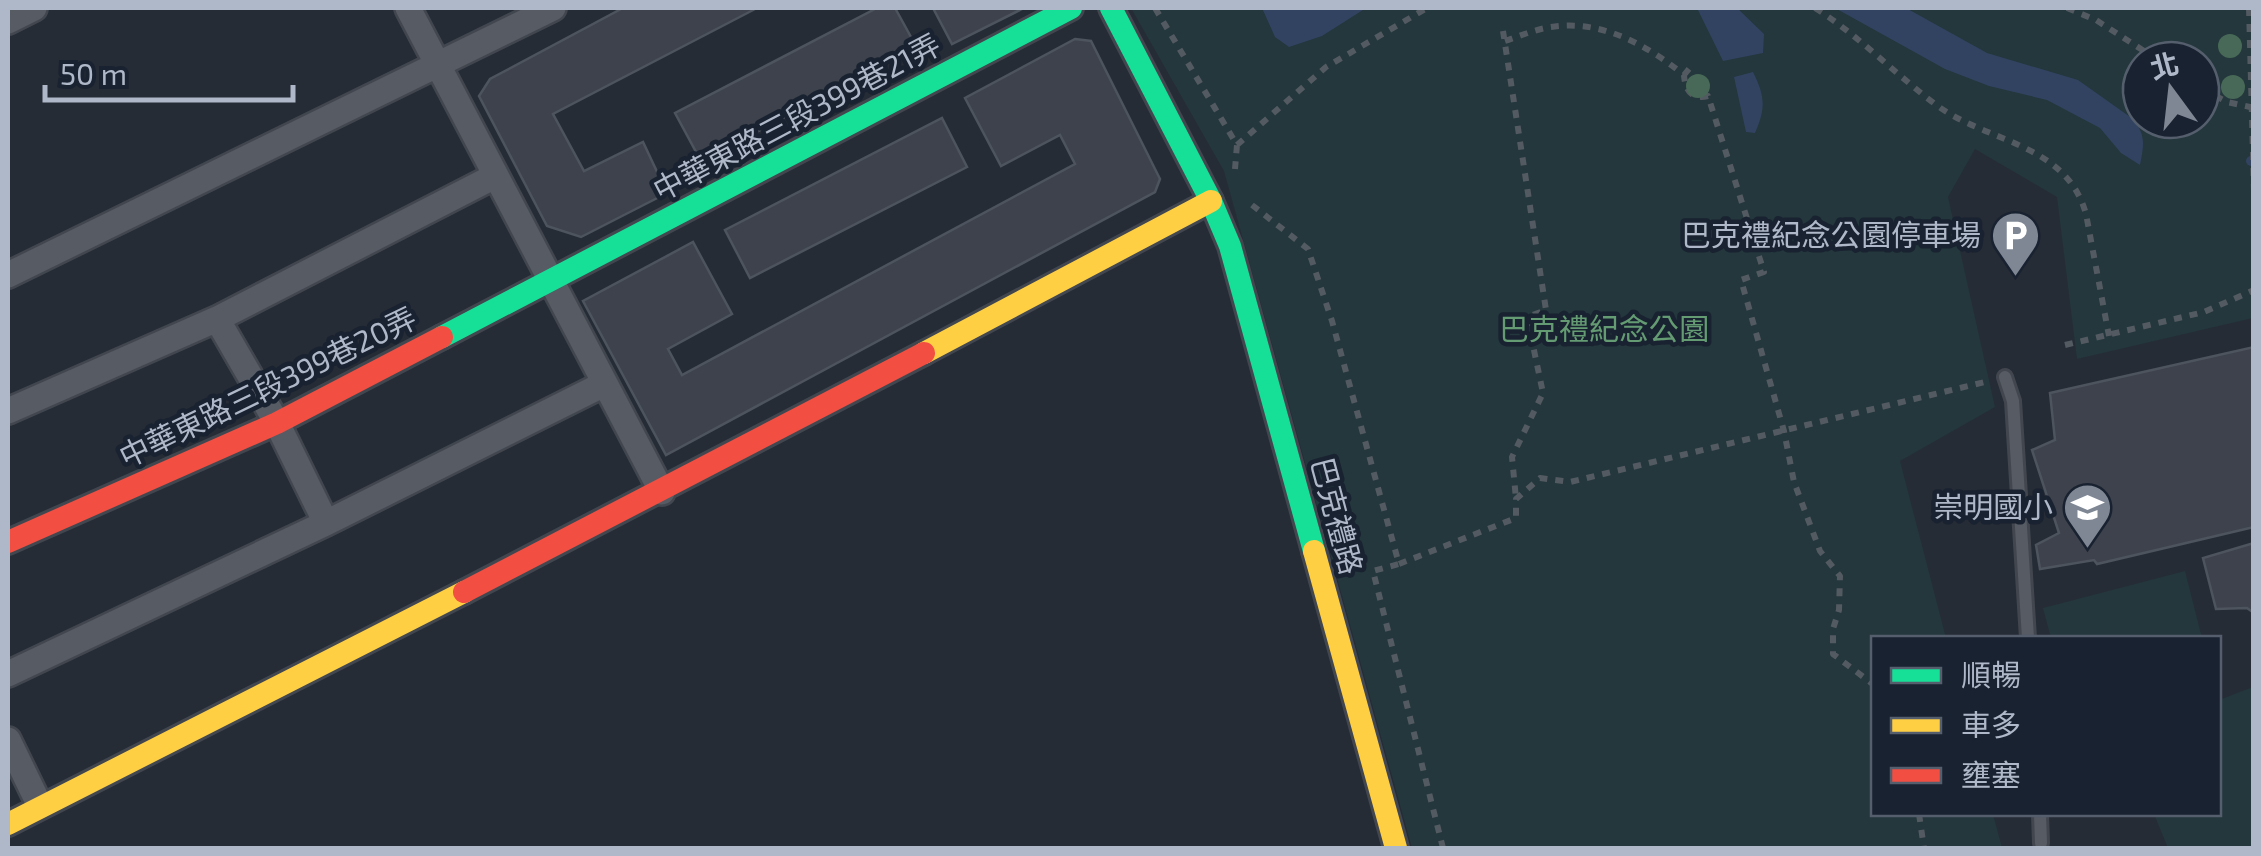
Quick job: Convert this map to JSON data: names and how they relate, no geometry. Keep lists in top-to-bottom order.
{
  "streets": {
    "street": ["中華東路三段399巷21弄", "中華東路三段399巷20弄", "巴克禮路"]
  },
  "crossings": [
    ["中華東路三段399巷21弄", "中華東路三段399巷20弄"]
  ],
  "parks": ["巴克禮紀念公園"],
  "places": {
    "parking": ["巴克禮紀念公園停車場"],
    "school or university": ["崇明國小"]
  },
  "legend": ["順暢", "車多", "壅塞"],
  "scale_bar": "50 m",
  "north": "top"
}
